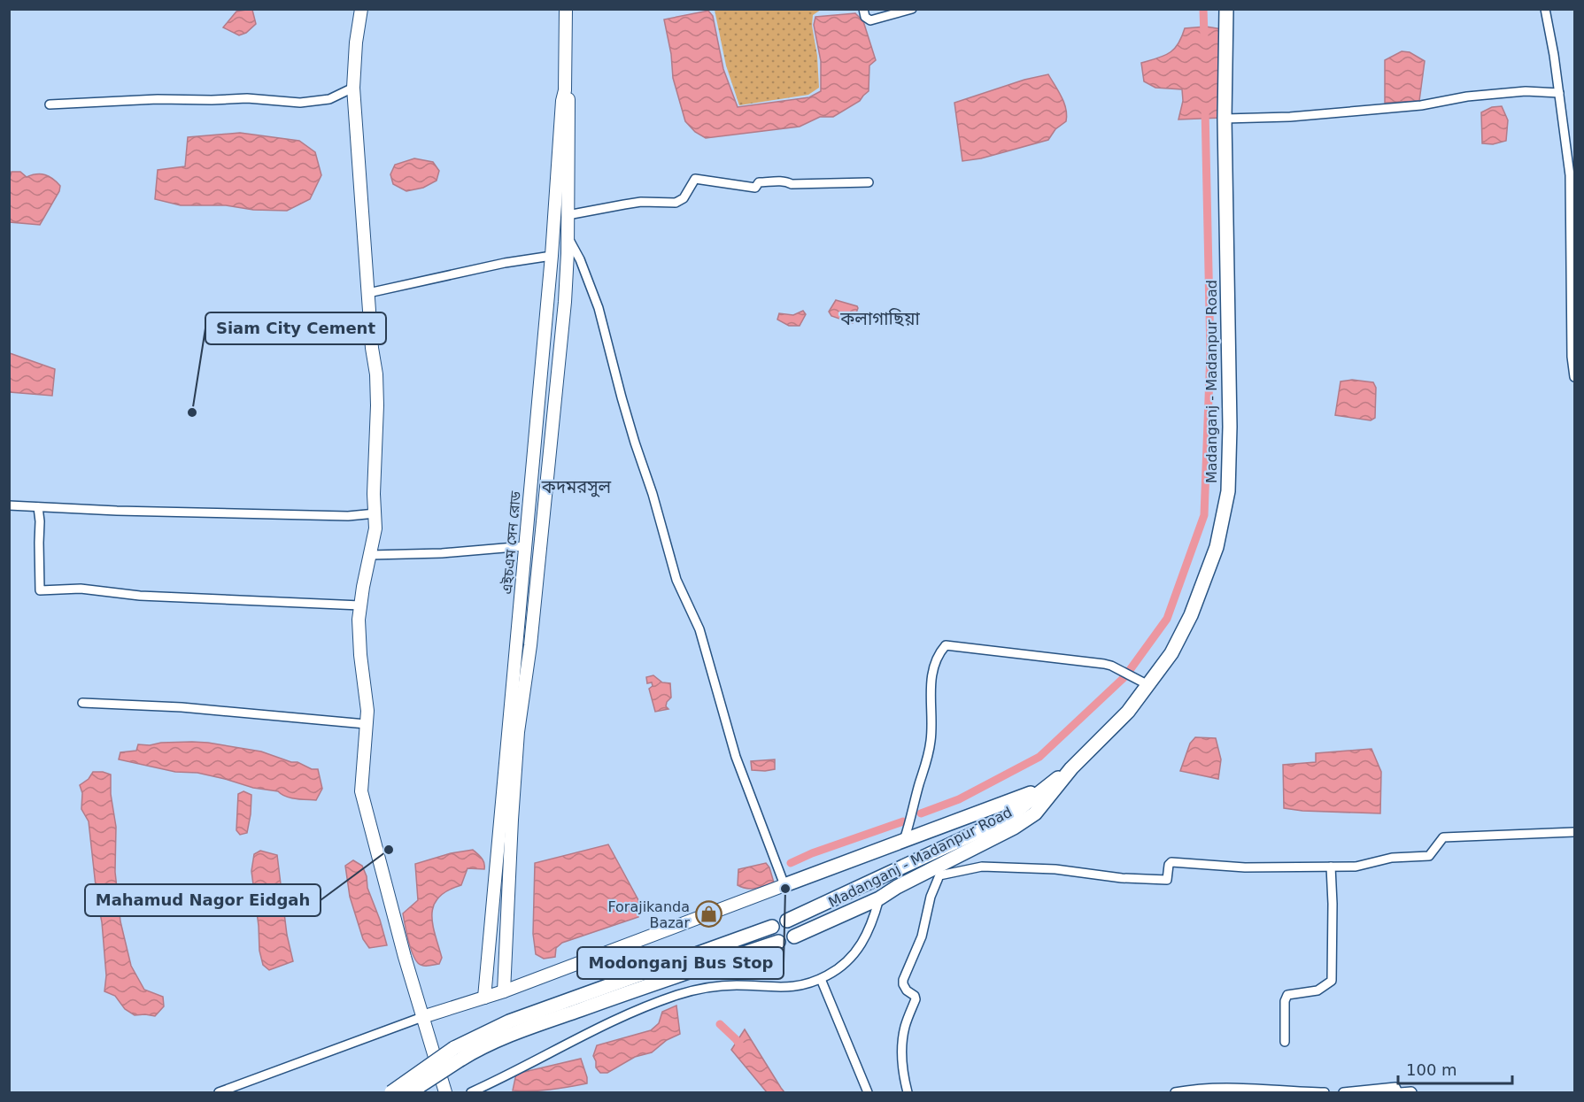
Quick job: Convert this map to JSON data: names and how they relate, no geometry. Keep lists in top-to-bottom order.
{
  "streets": {
    "main road": ["Madanganj - Madanpur Road", "এইচএম সেন রোড"]
  },
  "districts": ["কলাগাছিয়া", "কদমরসুল"],
  "places": {
    "other": ["Siam City Cement", "Mahamud Nagor Eidgah", "Modonganj Bus Stop"],
    "shop": ["Forajikanda Bazar"]
  },
  "scale_bar": "100 m"
}
